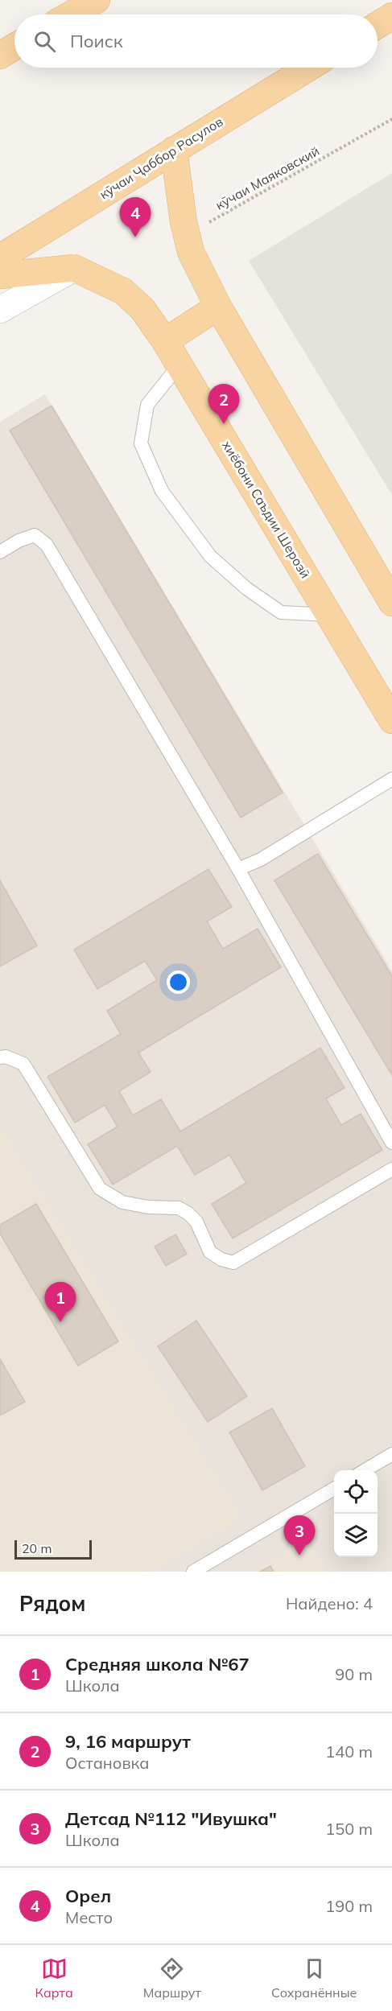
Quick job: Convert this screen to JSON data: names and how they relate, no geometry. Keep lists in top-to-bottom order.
{
  "streets": {
    "main road": ["кӯчаи Ҷаббор Расулов", "хиёбони Саъдии Шерозӣ"],
    "path": ["кӯчаи Маяковский"]
  },
  "scale_bar": "20 m",
  "page": {
    "search": "Поиск",
    "pins": [
      "4",
      "2",
      "1",
      "3"
    ],
    "scale": "20 m",
    "heading": ["Рядом", "Найдено: 4"],
    "list": [
      {
        "mark": "1",
        "name": "Средняя школа №67",
        "note": "Школа",
        "value": "90 m"
      },
      {
        "mark": "2",
        "name": "9, 16 маршрут",
        "note": "Остановка",
        "value": "140 m"
      },
      {
        "mark": "3",
        "name": "Детсад №112 \"Ивушка\"",
        "note": "Школа",
        "value": "150 m"
      },
      {
        "mark": "4",
        "name": "Орел",
        "note": "Место",
        "value": "190 m"
      }
    ],
    "nav": ["Карта", "Маршрут", "Сохранённые"]
  }
}
